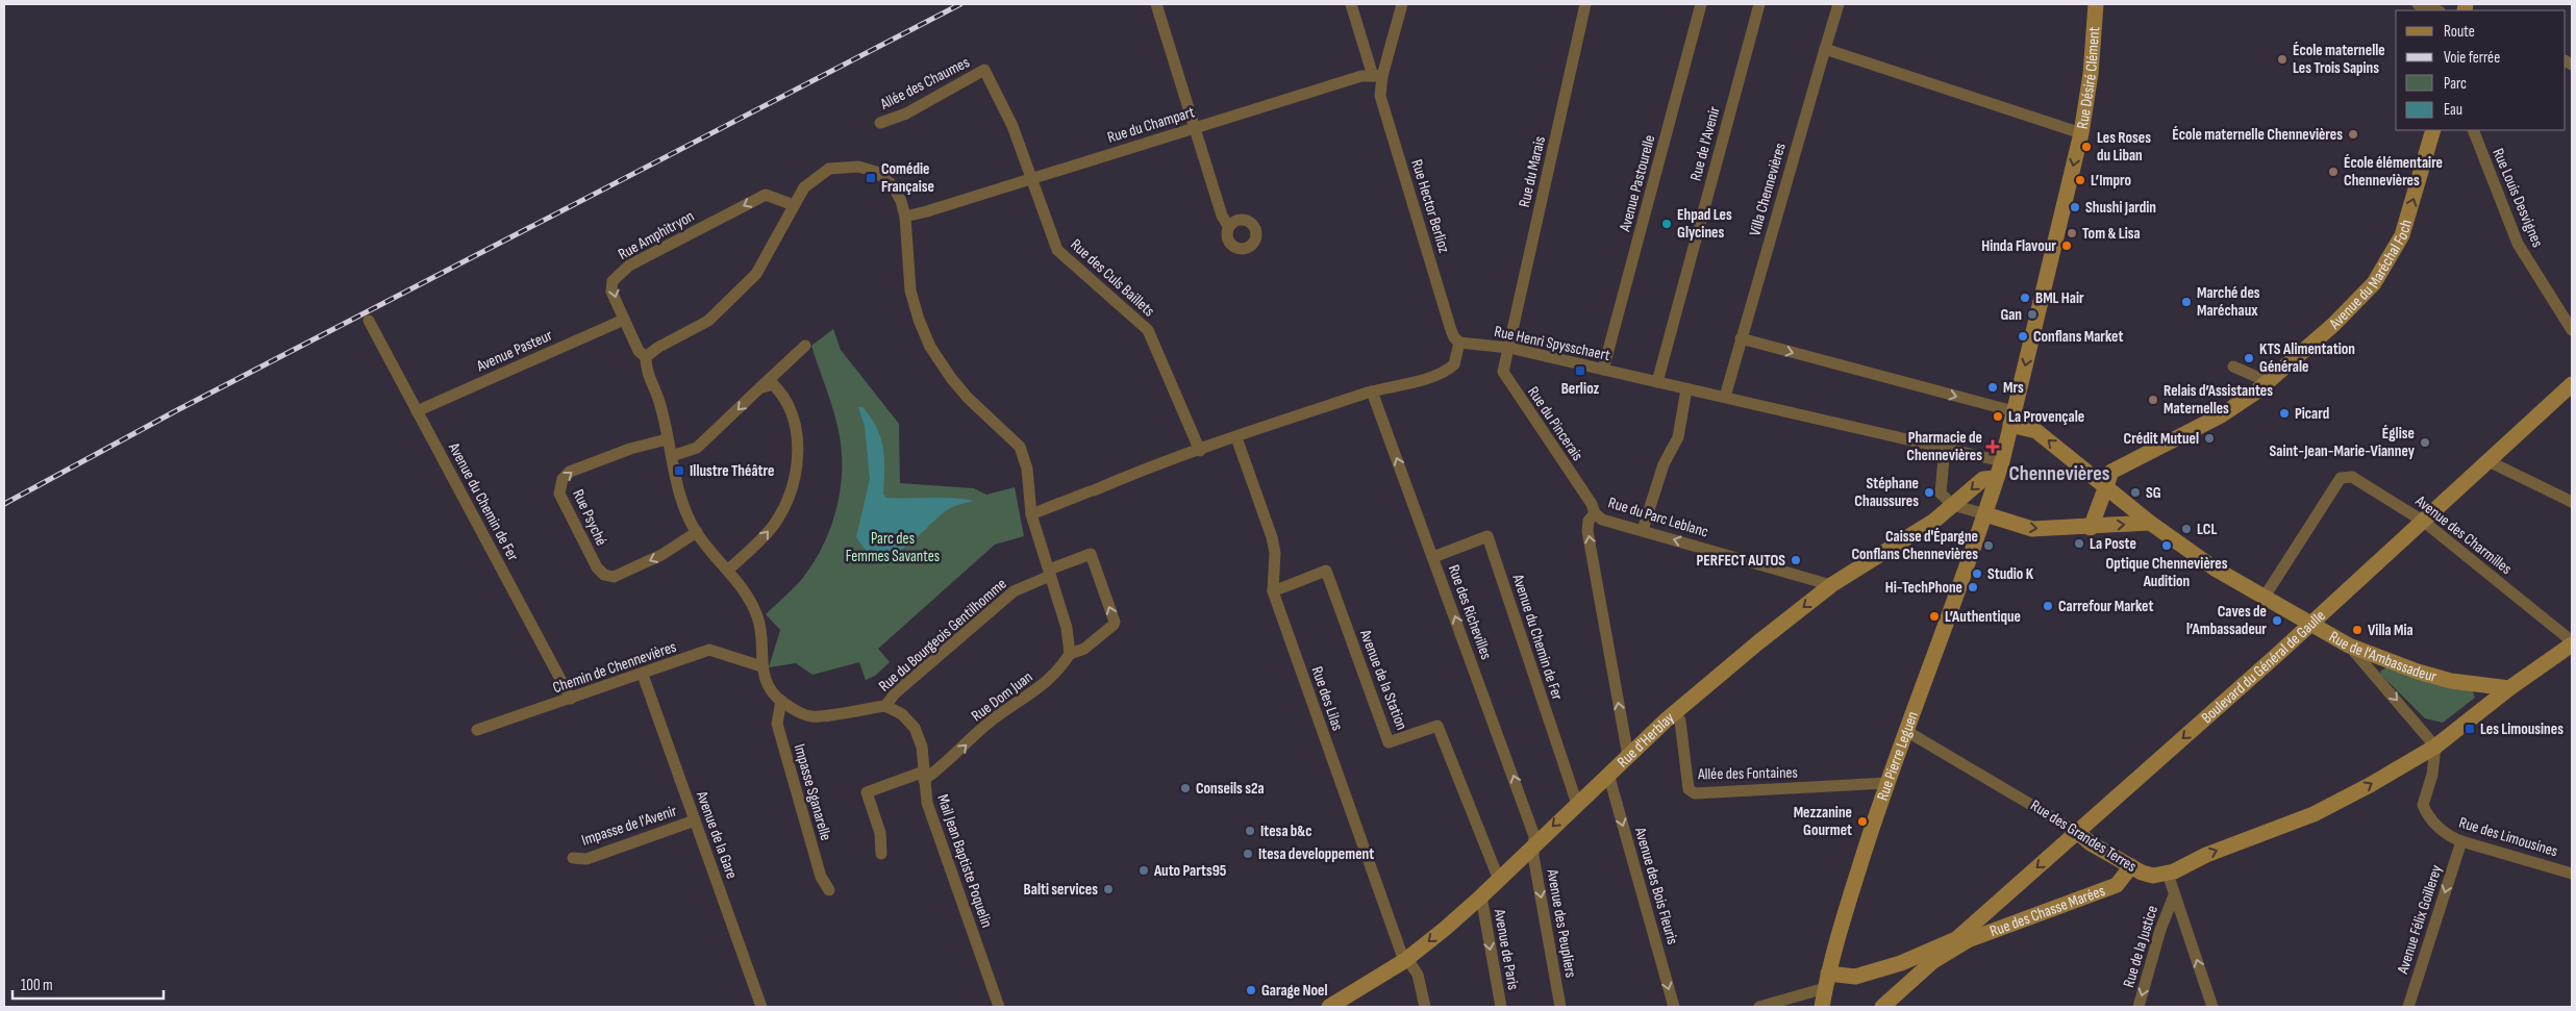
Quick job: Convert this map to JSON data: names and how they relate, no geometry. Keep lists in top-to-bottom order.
{
  "streets": {
    "main road": [
      "Rue Désiré Clément",
      "Avenue du Maréchal Foch",
      "Rue de l'Ambassadeur",
      "Boulevard du Général de Gaulle",
      "Rue d'Herblay",
      "Rue Pierre Leguen",
      "Rue des Grandes Terres",
      "Rue des Chasse Marées"
    ],
    "street": [
      "Allée des Chaumes",
      "Rue du Champart",
      "Rue de l'Avenir",
      "Rue du Marais",
      "Avenue Pastourelle",
      "Villa Chennevières",
      "Rue Louis Desvignes",
      "Rue Hector Berlioz",
      "Rue Amphitryon",
      "Rue des Culs Baillets",
      "Rue Henri Spysschaert",
      "Avenue Pasteur",
      "Rue du Pincerais",
      "Avenue du Chemin de Fer",
      "Rue Psyché",
      "Rue du Parc Leblanc",
      "Avenue des Charmilles",
      "Rue des Richevilles",
      "Rue du Bourgeois Gentilhomme",
      "Chemin de Chennevières",
      "Avenue de la Station",
      "Rue Dom Juan",
      "Rue des Lilas",
      "Allée des Fontaines",
      "Impasse Sganarelle",
      "Impasse de l'Avenir",
      "Avenue de la Gare",
      "Rue des Limousines",
      "Mail Jean Baptiste Poquelin",
      "Avenue des Bois Fleuris",
      "Avenue Félix Goillerey",
      "Avenue des Peupliers",
      "Rue de la Justice",
      "Avenue de Paris"
    ]
  },
  "crossings": [
    ["Rue Désiré Clément", "Rue Henri Spysschaert"],
    ["Rue Désiré Clément", "Rue de l'Ambassadeur"],
    ["Rue Désiré Clément", "Rue Pierre Leguen"],
    ["Allée des Chaumes", "Rue des Culs Baillets"],
    ["Rue du Champart", "Rue Hector Berlioz"],
    ["Rue du Champart", "Rue des Culs Baillets"],
    ["Rue de l'Avenir", "Rue Henri Spysschaert"],
    ["Rue du Marais", "Rue Henri Spysschaert"],
    ["Rue du Marais", "Rue du Pincerais"],
    ["Avenue Pastourelle", "Rue Henri Spysschaert"],
    ["Villa Chennevières", "Rue Henri Spysschaert"],
    ["Rue Hector Berlioz", "Rue Henri Spysschaert"],
    ["Rue Amphitryon", "Avenue Pasteur"],
    ["Avenue du Maréchal Foch", "Rue de l'Ambassadeur"],
    ["Rue Henri Spysschaert", "Rue du Pincerais"],
    ["Rue Henri Spysschaert", "Rue Pierre Leguen"],
    ["Avenue Pasteur", "Avenue du Chemin de Fer"],
    ["Rue du Pincerais", "Rue du Parc Leblanc"],
    ["Avenue du Chemin de Fer", "Rue des Richevilles"],
    ["Avenue du Chemin de Fer", "Chemin de Chennevières"],
    ["Avenue du Chemin de Fer", "Rue d'Herblay"],
    ["Rue du Parc Leblanc", "Rue d'Herblay"],
    ["Avenue des Charmilles", "Rue de l'Ambassadeur"],
    ["Avenue des Charmilles", "Boulevard du Général de Gaulle"],
    ["Rue des Richevilles", "Rue d'Herblay"],
    ["Rue des Richevilles", "Avenue des Peupliers"],
    ["Rue du Bourgeois Gentilhomme", "Rue Dom Juan"],
    ["Rue du Bourgeois Gentilhomme", "Mail Jean Baptiste Poquelin"],
    ["Rue de l'Ambassadeur", "Boulevard du Général de Gaulle"],
    ["Boulevard du Général de Gaulle", "Rue des Grandes Terres"],
    ["Boulevard du Général de Gaulle", "Rue des Chasse Marées"],
    ["Chemin de Chennevières", "Avenue de la Gare"],
    ["Avenue de la Station", "Rue des Lilas"],
    ["Avenue de la Station", "Rue d'Herblay"],
    ["Rue Dom Juan", "Mail Jean Baptiste Poquelin"],
    ["Rue des Lilas", "Rue d'Herblay"],
    ["Rue d'Herblay", "Rue Pierre Leguen"],
    ["Rue d'Herblay", "Allée des Fontaines"],
    ["Rue d'Herblay", "Avenue des Bois Fleuris"],
    ["Rue d'Herblay", "Avenue des Peupliers"],
    ["Rue d'Herblay", "Avenue de Paris"],
    ["Rue Pierre Leguen", "Allée des Fontaines"],
    ["Rue Pierre Leguen", "Rue des Grandes Terres"],
    ["Impasse de l'Avenir", "Avenue de la Gare"],
    ["Rue des Grandes Terres", "Rue des Chasse Marées"],
    ["Rue des Limousines", "Avenue Félix Goillerey"]
  ],
  "one_way": [
    "Rue Désiré Clément",
    "Avenue du Maréchal Foch",
    "Rue du Parc Leblanc",
    "Rue des Richevilles",
    "Rue Dom Juan",
    "Rue d'Herblay",
    "Avenue des Bois Fleuris",
    "Avenue Félix Goillerey",
    "Avenue des Peupliers",
    "Rue de la Justice",
    "Avenue de Paris"
  ],
  "districts": ["Chennevières"],
  "parks": ["Parc des Femmes Savantes"],
  "places": {
    "other": [
      "École maternelle Les Trois Sapins",
      "École maternelle Chennevières",
      "Les Roses du Liban",
      "École élémentaire Chennevières",
      "L’Impro",
      "Shushi Jardin",
      "Ehpad Les Glycines",
      "Tom & Lisa",
      "Hinda Flavour",
      "BML Hair",
      "Marché des Maréchaux",
      "Gan",
      "Conflans Market",
      "KTS Alimentation Générale",
      "Mrs",
      "Relais d’Assistantes Maternelles",
      "Picard",
      "La Provençale",
      "Crédit Mutuel",
      "Église Saint-Jean-Marie-Vianney",
      "Stéphane Chaussures",
      "SG",
      "LCL",
      "La Poste",
      "Caisse d'Épargne Conflans Chennevières",
      "Optique Chennevières Audition",
      "PERFECT AUTOS",
      "Studio K",
      "Hi-TechPhone",
      "Carrefour Market",
      "L’Authentique",
      "Caves de l’Ambassadeur",
      "Villa Mia",
      "Conseils s2a",
      "Mezzanine Gourmet",
      "Itesa b&c",
      "Itesa developpement",
      "Auto Parts95",
      "Balti services",
      "Garage Noel"
    ],
    "transit": [
      "Comédie Française",
      "Berlioz",
      "Illustre Théâtre",
      "Les Limousines"
    ],
    "health": ["Pharmacie de Chennevières"]
  },
  "legend": [
    "Route",
    "Voie ferrée",
    "Parc",
    "Eau"
  ],
  "scale_bar": "100 m"
}
